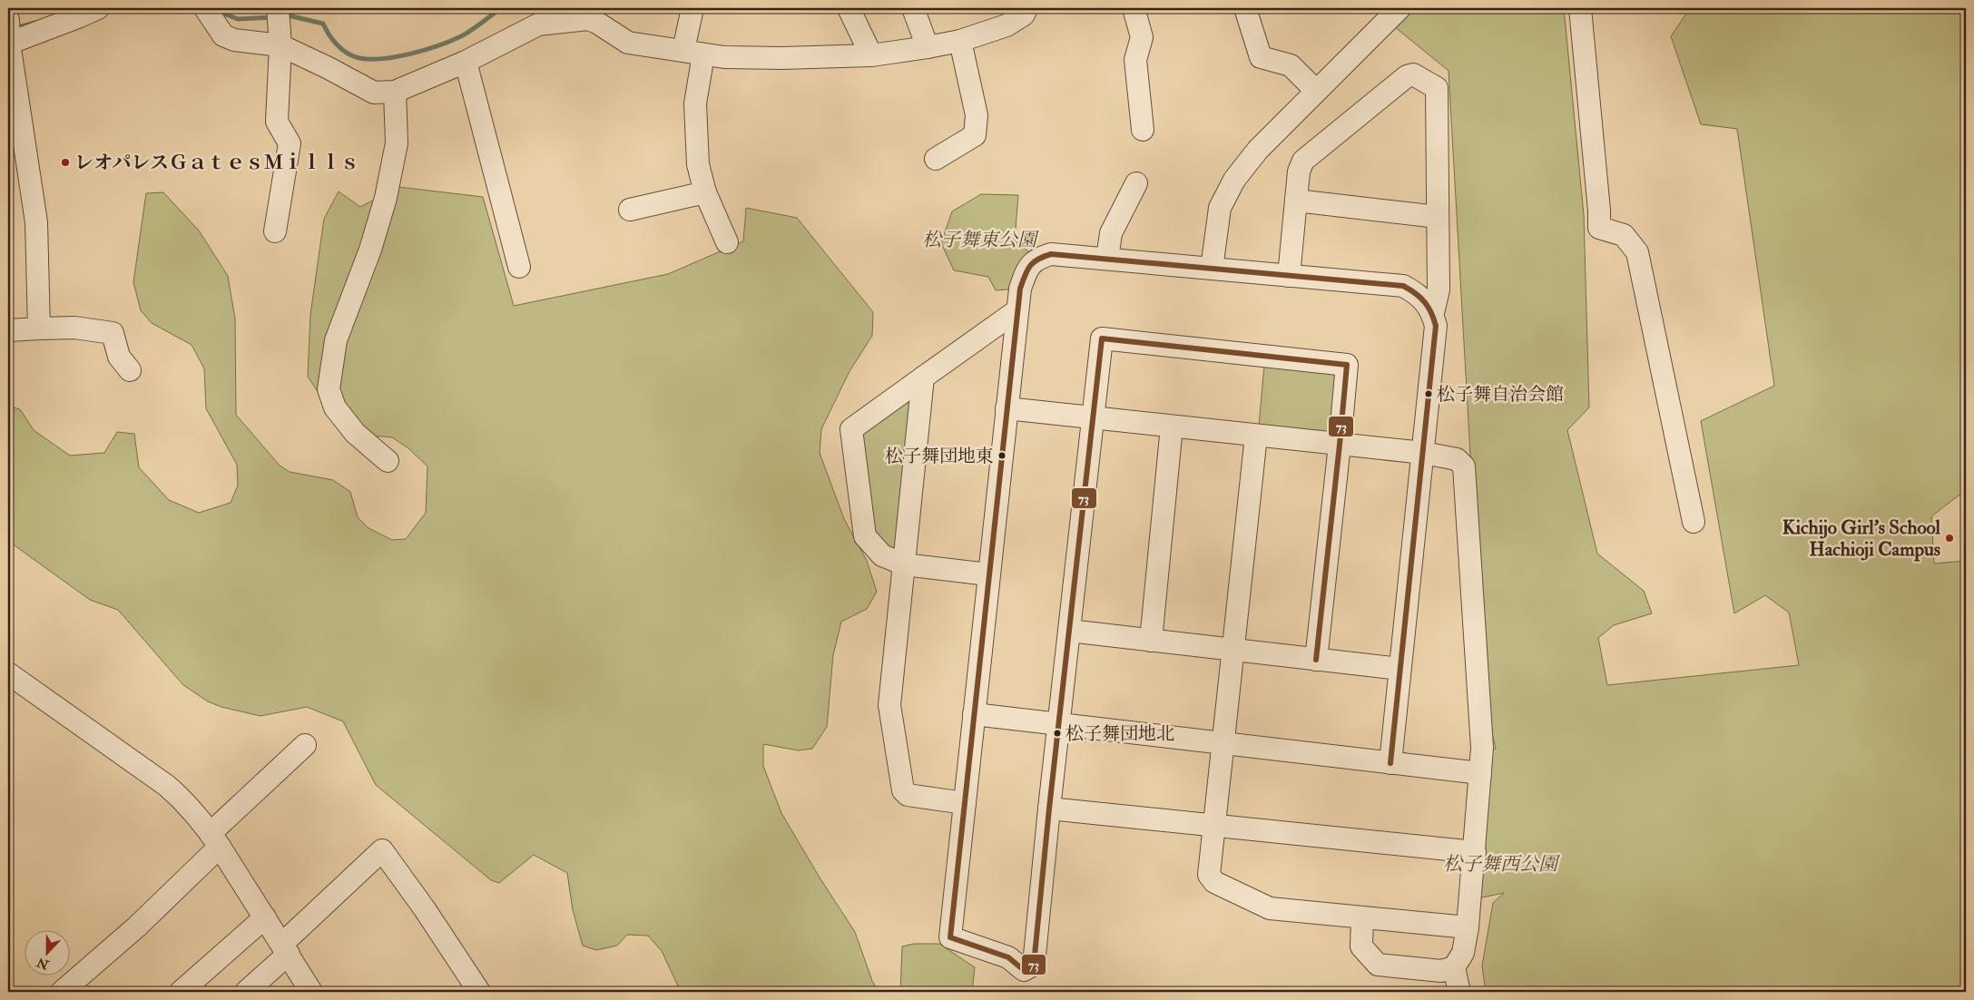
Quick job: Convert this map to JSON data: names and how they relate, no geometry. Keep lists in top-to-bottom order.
{
  "parks": ["松子舞東公園", "松子舞西公園"],
  "places": [
    "レオパレスＧａｔｅｓＭｉｌｌｓ",
    "松子舞自治会館",
    "松子舞団地東",
    "Kichijo Girl's School Hachioji Campus",
    "松子舞団地北"
  ],
  "lines": ["transit line 73"],
  "north": "bottom"
}
